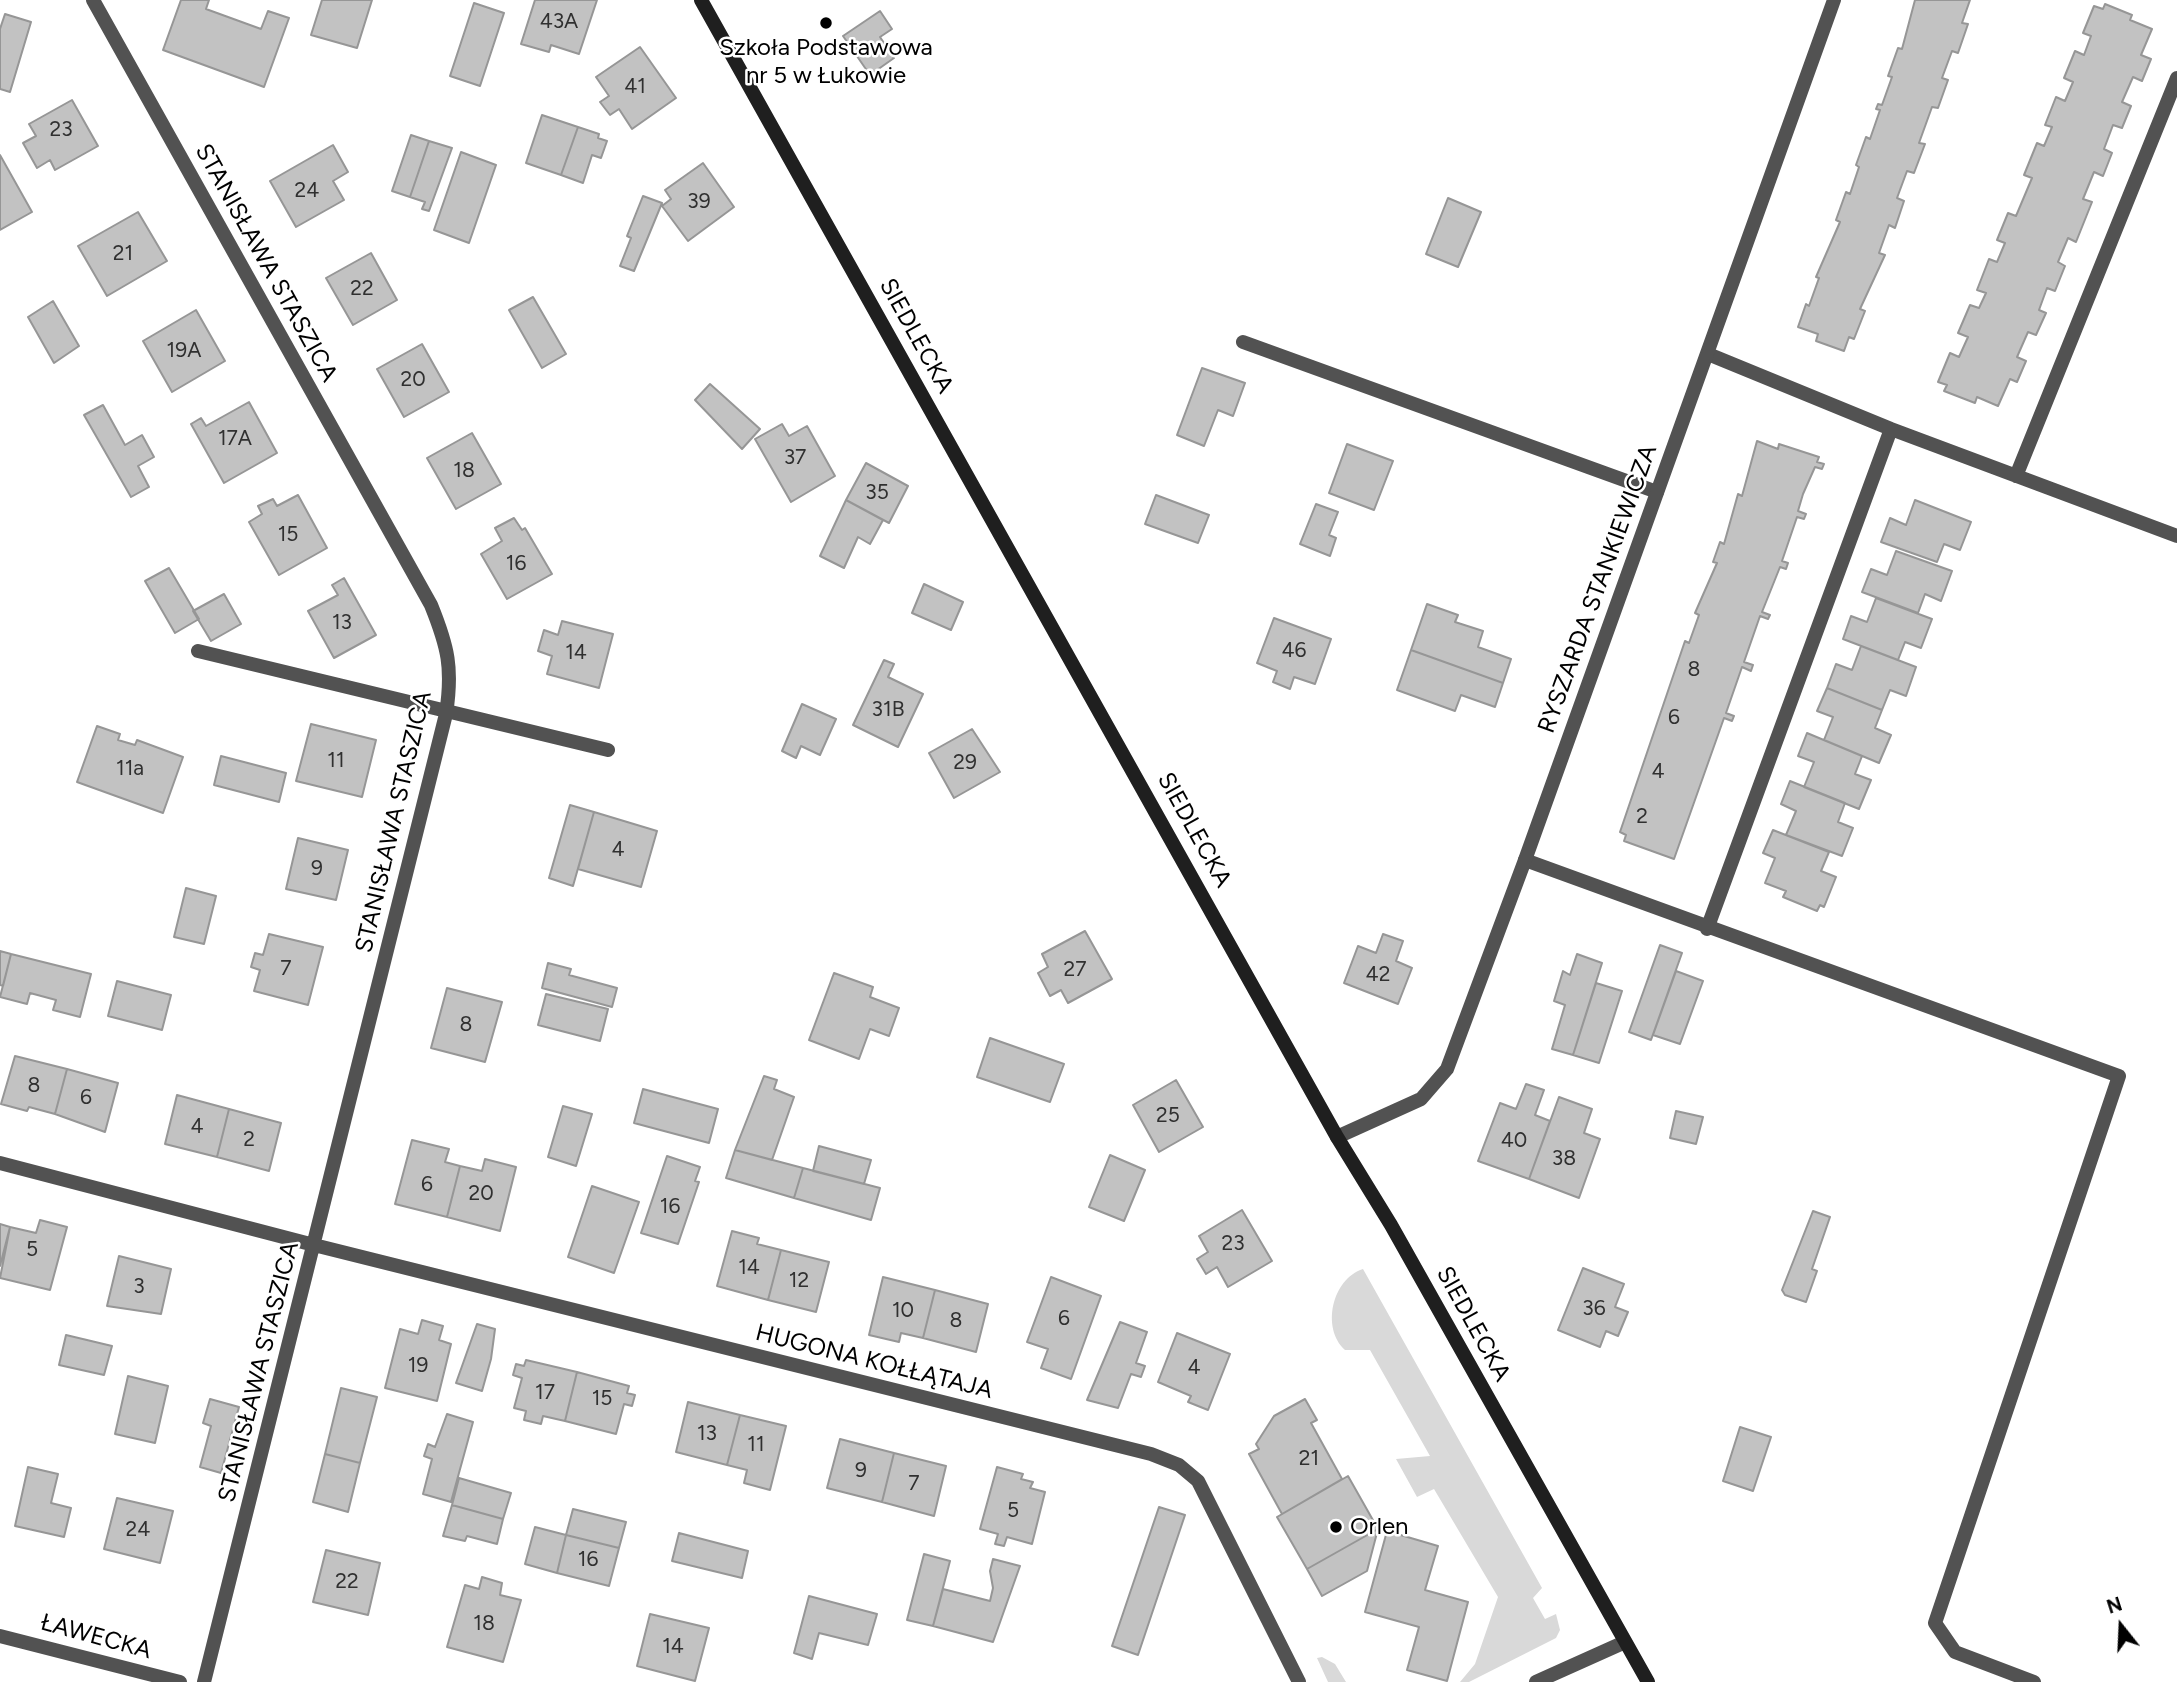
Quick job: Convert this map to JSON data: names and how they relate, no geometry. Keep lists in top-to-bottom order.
{
  "streets": {
    "main road": ["SIEDLECKA"],
    "street": [
      "STANISŁAWA STASZICA",
      "RYSZARDA STANKIEWICZA",
      "HUGONA KOŁŁĄTAJA",
      "ŁAWECKA"
    ]
  },
  "crossings": [
    ["STANISŁAWA STASZICA", "HUGONA KOŁŁĄTAJA"],
    ["SIEDLECKA", "RYSZARDA STANKIEWICZA"]
  ],
  "places": ["Szkoła Podstawowa nr 5 w Łukowie", "Orlen"],
  "house_numbers": [
    "43A",
    "41",
    "23",
    "24",
    "39",
    "21",
    "22",
    "19A",
    "20",
    "17A",
    "37",
    "18",
    "35",
    "15",
    "16",
    "13",
    "46",
    "14",
    "8",
    "31B",
    "6",
    "11",
    "29",
    "11a",
    "4",
    "2",
    "4",
    "9",
    "7",
    "27",
    "42",
    "8",
    "8",
    "6",
    "25",
    "4",
    "2",
    "40",
    "38",
    "6",
    "20",
    "16",
    "23",
    "5",
    "14",
    "12",
    "3",
    "36",
    "10",
    "6",
    "8",
    "19",
    "4",
    "17",
    "15",
    "13",
    "11",
    "21",
    "9",
    "7",
    "5",
    "24",
    "16",
    "22",
    "18",
    "14"
  ],
  "north": "top"
}
